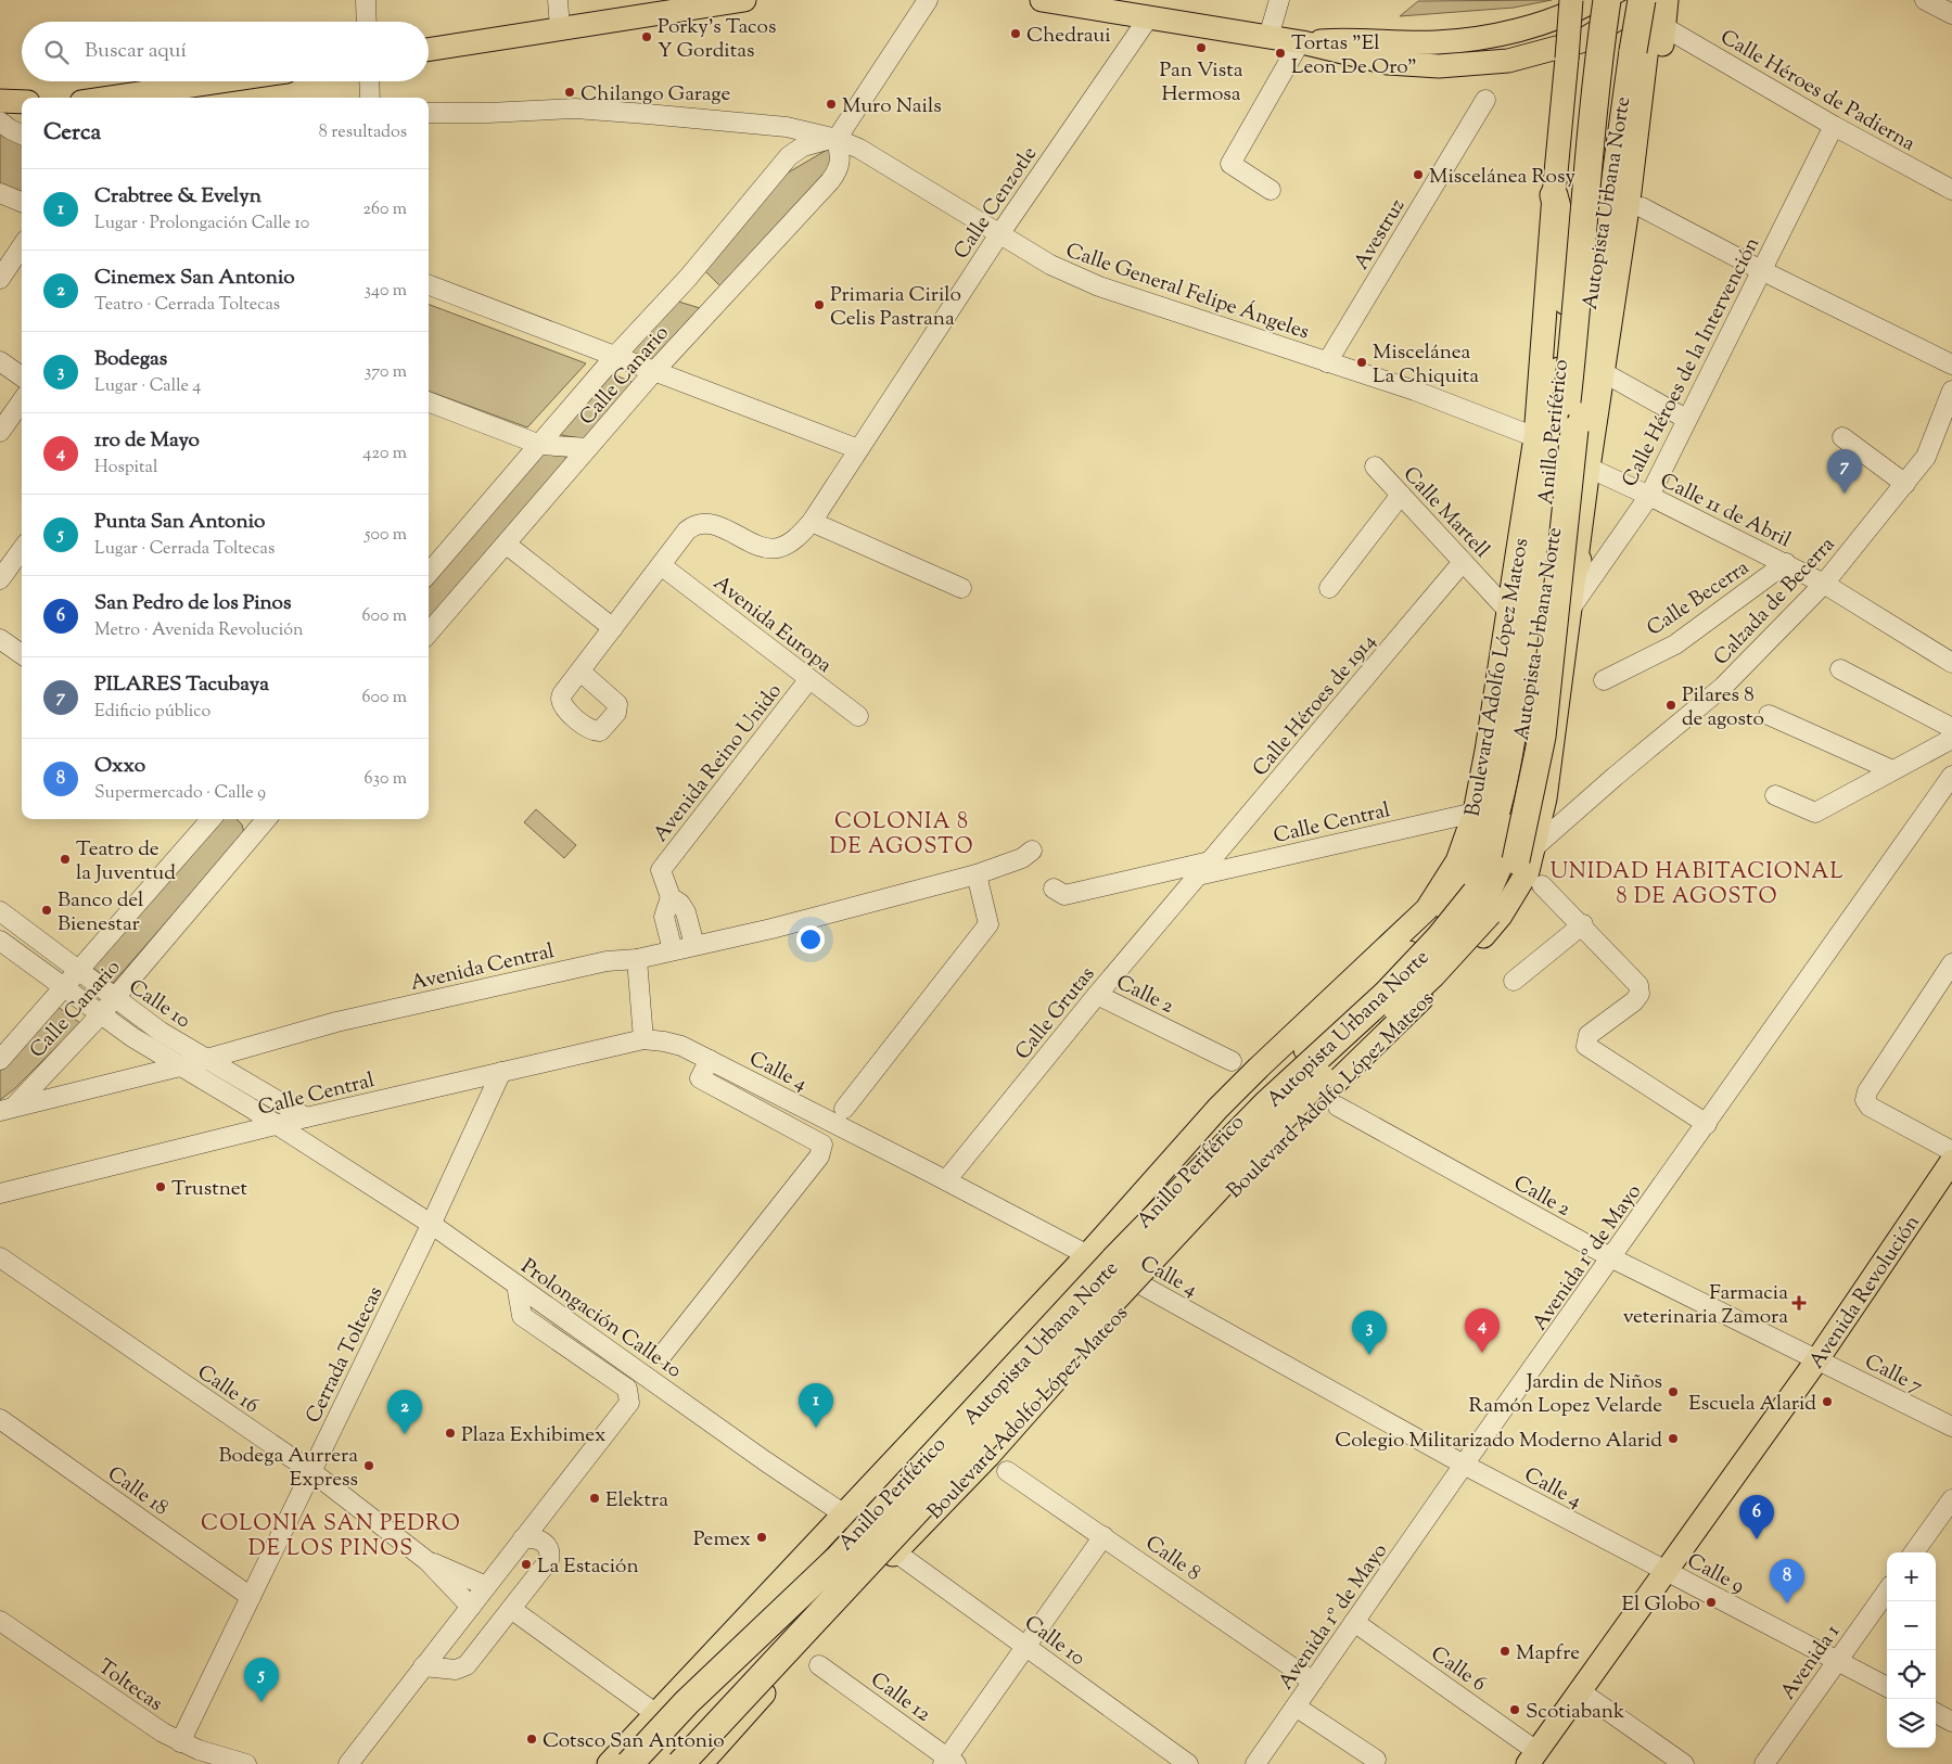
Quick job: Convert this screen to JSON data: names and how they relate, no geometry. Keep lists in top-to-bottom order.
{
  "streets": {
    "highway": ["Autopista Urbana Norte", "Anillo Periférico"],
    "main road": ["Boulevard Adolfo López Mateos", "Avenida Revolución"],
    "street": [
      "Calle Héroes de Padierna",
      "Calle Cenzotle",
      "Avestruz",
      "Calle General Felipe Ángeles",
      "Calle Héroes de la Intervención",
      "Calle Canario",
      "Calle 11 de Abril",
      "Calle Martell",
      "Calle Becerra",
      "Calzada de Becerra",
      "Avenida Europa",
      "Calle Héroes de 1914",
      "Avenida Reino Unido",
      "Calle Central",
      "Avenida Central",
      "Calle 2",
      "Calle 10",
      "Calle Grutas",
      "Calle 4",
      "Avenida 1º de Mayo",
      "Prolongación Calle 10",
      "Cerrada Toltecas",
      "Calle 7",
      "Calle 16",
      "Calle 18",
      "Calle 8",
      "Calle 9",
      "Avenida 1",
      "Calle 6",
      "Toltecas",
      "Calle 12"
    ]
  },
  "crossings": [
    ["Calle Héroes de Padierna", "Calle Héroes de la Intervención"],
    ["Calle Héroes de Padierna", "Anillo Periférico"],
    ["Calle Cenzotle", "Calle General Felipe Ángeles"],
    ["Calle Cenzotle", "Avenida Europa"],
    ["Autopista Urbana Norte", "Anillo Periférico"],
    ["Autopista Urbana Norte", "Boulevard Adolfo López Mateos"],
    ["Avestruz", "Calle General Felipe Ángeles"],
    ["Calle General Felipe Ángeles", "Calle Canario"],
    ["Calle General Felipe Ángeles", "Boulevard Adolfo López Mateos"],
    ["Calle Héroes de la Intervención", "Anillo Periférico"],
    ["Calle Héroes de la Intervención", "Calle 11 de Abril"],
    ["Calle Héroes de la Intervención", "Boulevard Adolfo López Mateos"],
    ["Calle Canario", "Avenida Central"],
    ["Calle Canario", "Calle 10"],
    ["Anillo Periférico", "Boulevard Adolfo López Mateos"],
    ["Anillo Periférico", "Calle 10"],
    ["Anillo Periférico", "Calle 4"],
    ["Anillo Periférico", "Prolongación Calle 10"],
    ["Calle 11 de Abril", "Calle Becerra"],
    ["Calle 11 de Abril", "Calzada de Becerra"],
    ["Calle Martell", "Boulevard Adolfo López Mateos"],
    ["Calle Martell", "Calle Héroes de 1914"],
    ["Calzada de Becerra", "Boulevard Adolfo López Mateos"],
    ["Avenida Europa", "Avenida Reino Unido"],
    ["Boulevard Adolfo López Mateos", "Calle Central"],
    ["Boulevard Adolfo López Mateos", "Calle 10"],
    ["Boulevard Adolfo López Mateos", "Calle 4"],
    ["Boulevard Adolfo López Mateos", "Prolongación Calle 10"],
    ["Calle Héroes de 1914", "Calle Central"],
    ["Calle Héroes de 1914", "Calle Grutas"],
    ["Calle Central", "Calle 10"],
    ["Calle Central", "Calle Grutas"],
    ["Calle Central", "Calle 4"],
    ["Calle Central", "Prolongación Calle 10"],
    ["Calle Central", "Cerrada Toltecas"],
    ["Avenida Central", "Calle 10"],
    ["Calle 2", "Calle Grutas"],
    ["Calle 2", "Avenida 1º de Mayo"],
    ["Calle 2", "Avenida Revolución"],
    ["Calle 2", "Calle 7"],
    ["Calle 10", "Prolongación Calle 10"],
    ["Calle Grutas", "Calle 4"],
    ["Calle 4", "Avenida 1º de Mayo"],
    ["Calle 4", "Avenida Revolución"],
    ["Calle 4", "Calle 9"],
    ["Avenida 1º de Mayo", "Calle 8"],
    ["Avenida 1º de Mayo", "Calle 6"],
    ["Avenida Revolución", "Calle 7"],
    ["Avenida Revolución", "Calle 9"],
    ["Avenida Revolución", "Calle 6"],
    ["Prolongación Calle 10", "Cerrada Toltecas"],
    ["Cerrada Toltecas", "Calle 16"],
    ["Cerrada Toltecas", "Calle 18"],
    ["Cerrada Toltecas", "Toltecas"],
    ["Calle 9", "Avenida 1"]
  ],
  "districts": ["COLONIA 8 DE AGOSTO", "UNIDAD HABITACIONAL 8 DE AGOSTO", "COLONIA SAN PEDRO DE LOS PINOS"],
  "places": {
    "other": [
      "Chedraui",
      "Porky's Tacos Y Gorditas",
      "Pan Vista Hermosa",
      "Tortas \"El Leon De Oro\"",
      "Chilango Garage",
      "Muro Nails",
      "Miscelánea Rosy",
      "Primaria Cirilo Celis Pastrana",
      "Miscelánea La Chiquita",
      "Pilares 8 de agosto",
      "Teatro de la Juventud",
      "Banco del Bienestar",
      "Trustnet",
      "Jardin de Niños Ramón Lopez Velarde",
      "Escuela Alarid",
      "Plaza Exhibimex",
      "Colegio Militarizado Moderno Alarid",
      "Bodega Aurrera Express",
      "Elektra",
      "Pemex",
      "La Estación",
      "El Globo",
      "Mapfre",
      "Scotiabank",
      "Cotsco San Antonio"
    ],
    "health": ["Farmacia veterinaria Zamora"]
  },
  "page": {
    "search": "Buscar aquí",
    "heading": ["Cerca", "8 resultados"],
    "list": [
      {
        "mark": "1",
        "name": "Crabtree & Evelyn",
        "note": "Lugar · Prolongación Calle 10",
        "value": "260 m"
      },
      {
        "mark": "2",
        "name": "Cinemex San Antonio",
        "note": "Teatro · Cerrada Toltecas",
        "value": "340 m"
      },
      {
        "mark": "3",
        "name": "Bodegas",
        "note": "Lugar · Calle 4",
        "value": "370 m"
      },
      {
        "mark": "4",
        "name": "1ro de Mayo",
        "note": "Hospital",
        "value": "420 m"
      },
      {
        "mark": "5",
        "name": "Punta San Antonio",
        "note": "Lugar · Cerrada Toltecas",
        "value": "500 m"
      },
      {
        "mark": "6",
        "name": "San Pedro de los Pinos",
        "note": "Metro · Avenida Revolución",
        "value": "600 m"
      },
      {
        "mark": "7",
        "name": "PILARES Tacubaya",
        "note": "Edificio público",
        "value": "600 m"
      },
      {
        "mark": "8",
        "name": "Oxxo",
        "note": "Supermercado · Calle 9",
        "value": "630 m"
      }
    ],
    "pins": [
      "7",
      "4",
      "3",
      "1",
      "2",
      "6",
      "8",
      "5"
    ],
    "map_buttons": ["+", "−"]
  }
}
